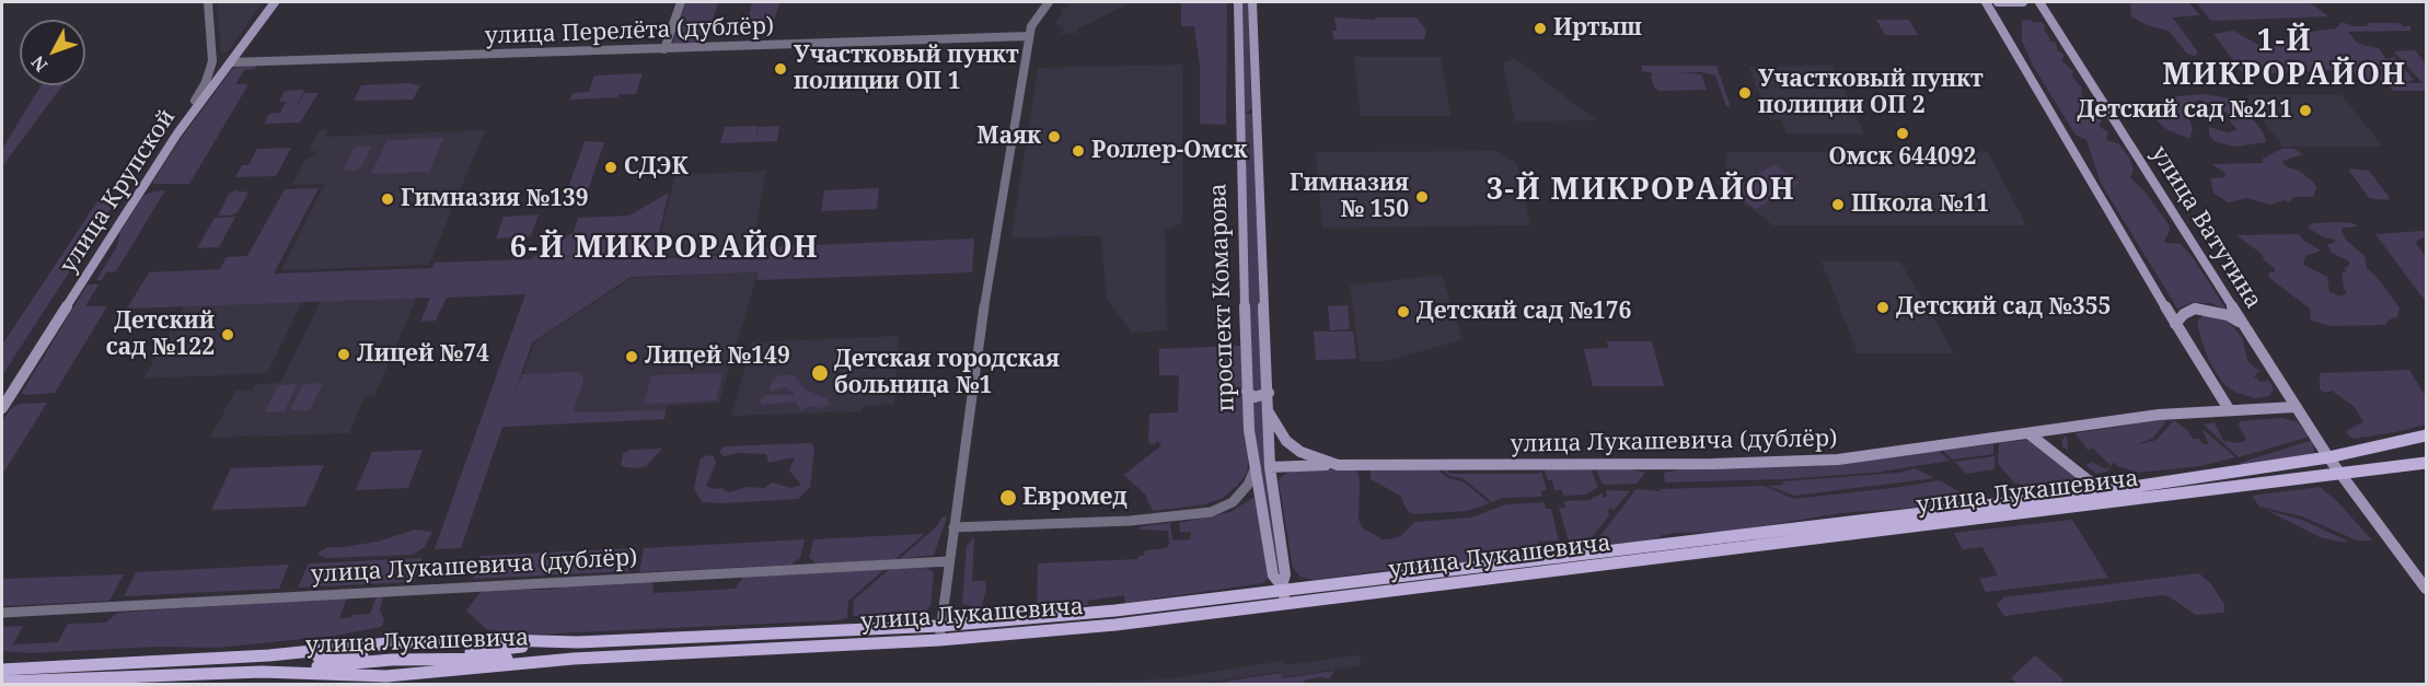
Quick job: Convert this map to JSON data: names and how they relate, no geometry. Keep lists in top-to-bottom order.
{
  "streets": {
    "main road": [
      "улица Крупской",
      "улица Ватутина",
      "проспект Комарова",
      "улица Лукашевича (дублёр)",
      "улица Лукашевича"
    ],
    "street": ["улица Перелёта (дублёр)"]
  },
  "crossings": [
    ["улица Перелёта (дублёр)", "улица Крупской"],
    ["улица Ватутина", "улица Лукашевича (дублёр)"],
    ["улица Ватутина", "улица Лукашевича"],
    ["проспект Комарова", "улица Лукашевича (дублёр)"],
    ["проспект Комарова", "улица Лукашевича"]
  ],
  "districts": ["1-Й МИКРОРАЙОН", "3-Й МИКРОРАЙОН", "6-Й МИКРОРАЙОН"],
  "places": [
    "Иртыш",
    "Участковый пункт полиции ОП 1",
    "Участковый пункт полиции ОП 2",
    "Детский сад №211",
    "Омск 644092",
    "Маяк",
    "Роллер-Омск",
    "СДЭК",
    "Гимназия № 150",
    "Гимназия №139",
    "Школа №11",
    "Детский сад №355",
    "Детский сад №176",
    "Детский сад №122",
    "Лицей №74",
    "Лицей №149",
    "Детская городская больница №1",
    "Евромед"
  ],
  "north": "bottom left"
}
